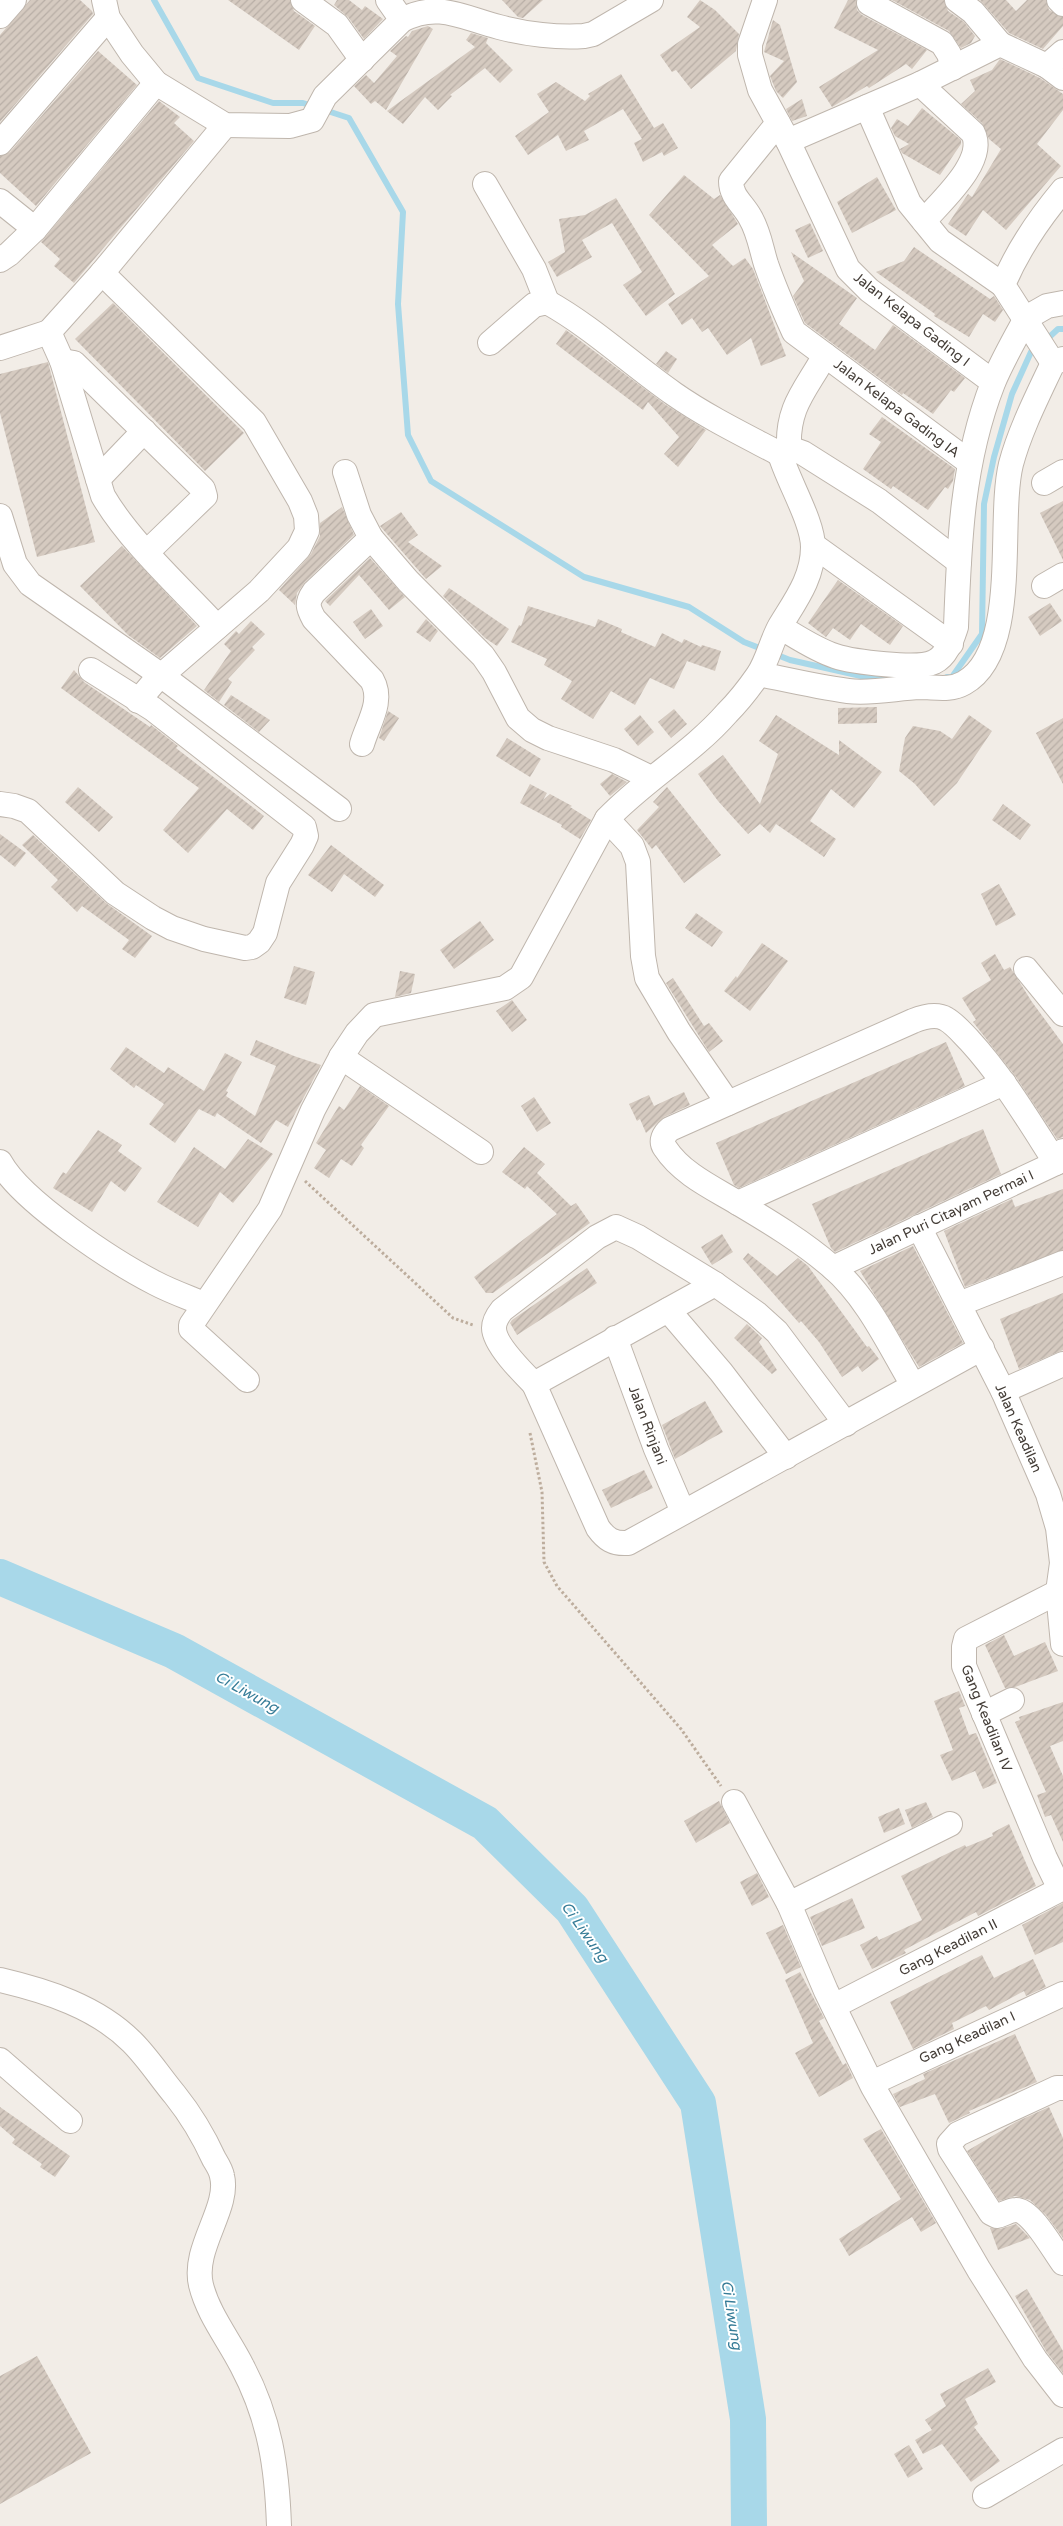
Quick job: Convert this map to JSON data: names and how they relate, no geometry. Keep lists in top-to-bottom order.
{
  "streets": {
    "street": [
      "Jalan Kelapa Gading I",
      "Jalan Kelapa Gading IA",
      "Jalan Puri Citayam Permai I",
      "Jalan Rinjani",
      "Jalan Keadilan",
      "Gang Keadilan IV",
      "Gang Keadilan II",
      "Gang Keadilan I"
    ]
  },
  "crossings": [
    ["Jalan Kelapa Gading I", "Jalan Kelapa Gading IA"],
    ["Jalan Puri Citayam Permai I", "Jalan Keadilan"],
    ["Jalan Keadilan", "Gang Keadilan IV"],
    ["Gang Keadilan IV", "Gang Keadilan II"]
  ],
  "water": ["Ci Liwung"]
}
